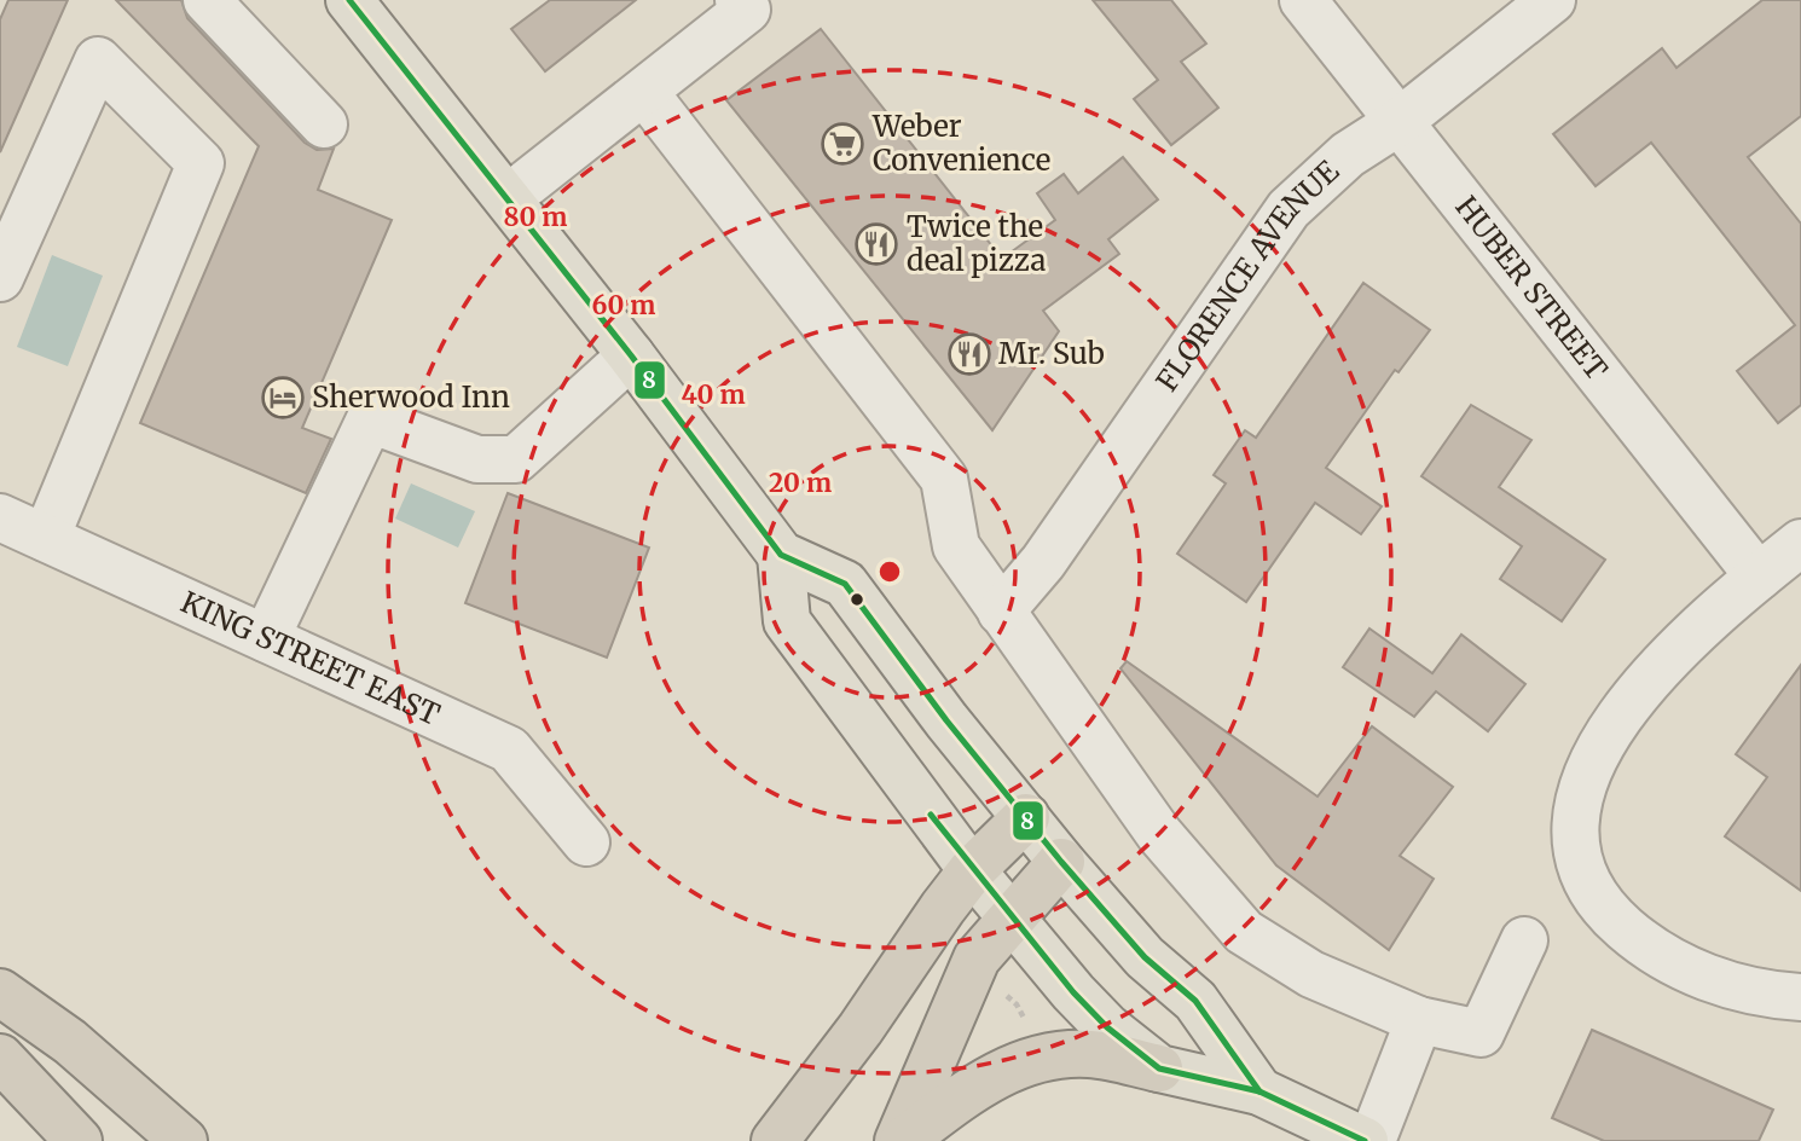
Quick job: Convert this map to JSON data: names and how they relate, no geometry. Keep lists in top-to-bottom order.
{
  "streets": {
    "street": ["FLORENCE AVENUE", "HUBER STREET", "KING STREET EAST"]
  },
  "crossings": [
    ["FLORENCE AVENUE", "HUBER STREET"]
  ],
  "places": {
    "supermarket": ["Weber Convenience"],
    "restaurant": ["Twice the deal pizza", "Mr. Sub"],
    "hotel": ["Sherwood Inn"]
  },
  "lines": ["transit line 8"],
  "rings": [
    "80 m",
    "60 m",
    "40 m",
    "20 m"
  ]
}
